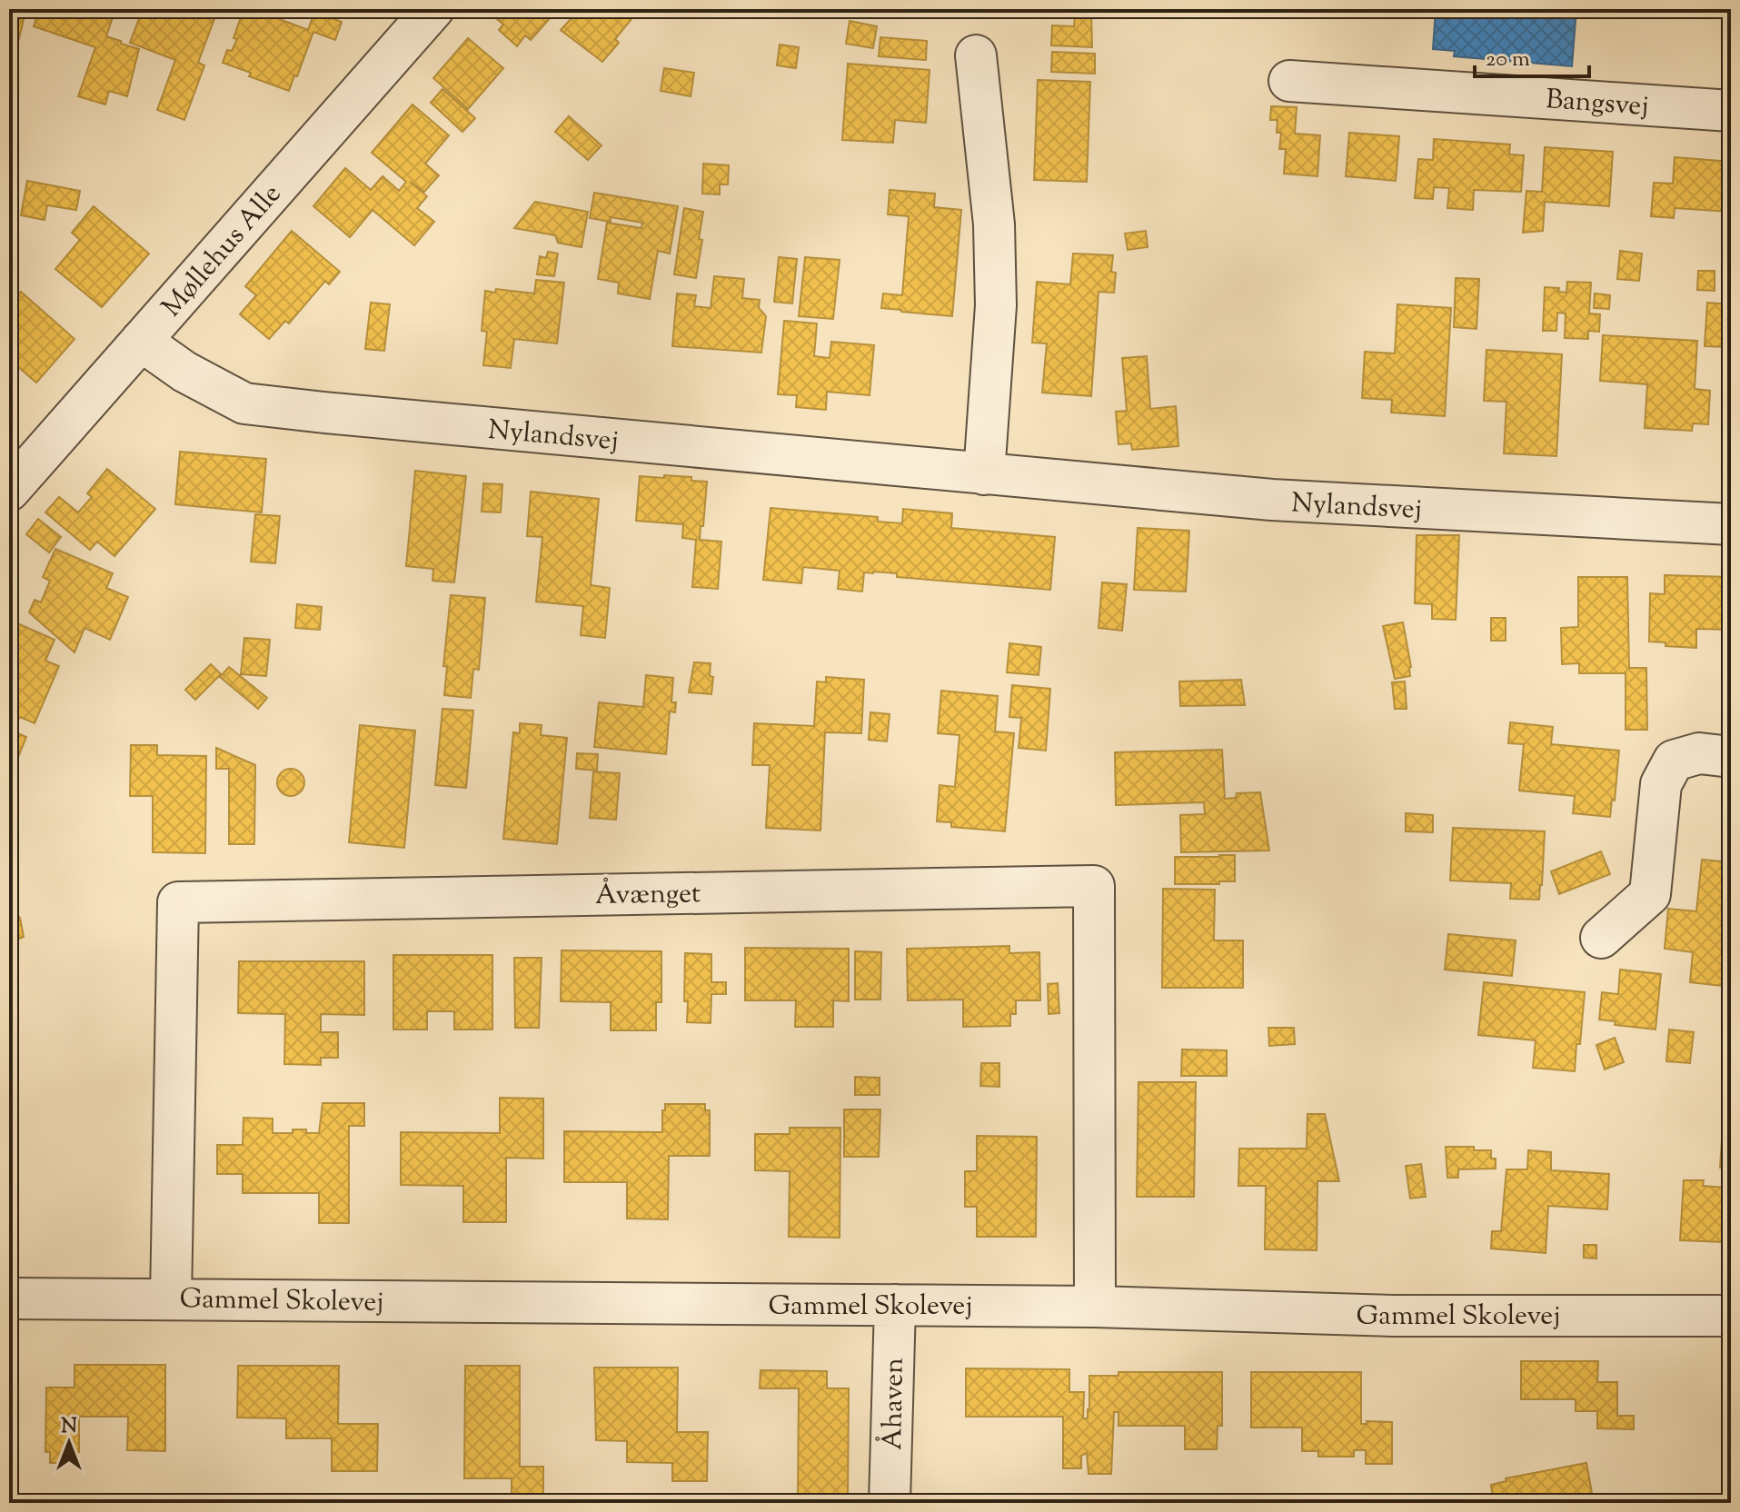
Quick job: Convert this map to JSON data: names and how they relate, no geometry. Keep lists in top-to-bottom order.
{
  "streets": {
    "street": [
      "Bangsvej",
      "Møllehus Alle",
      "Nylandsvej",
      "Åvænget",
      "Gammel Skolevej",
      "Åhaven"
    ]
  },
  "crossings": [
    ["Møllehus Alle", "Nylandsvej"],
    ["Åvænget", "Gammel Skolevej"],
    ["Gammel Skolevej", "Åhaven"]
  ],
  "scale_bar": "20 m",
  "north": "top"
}
